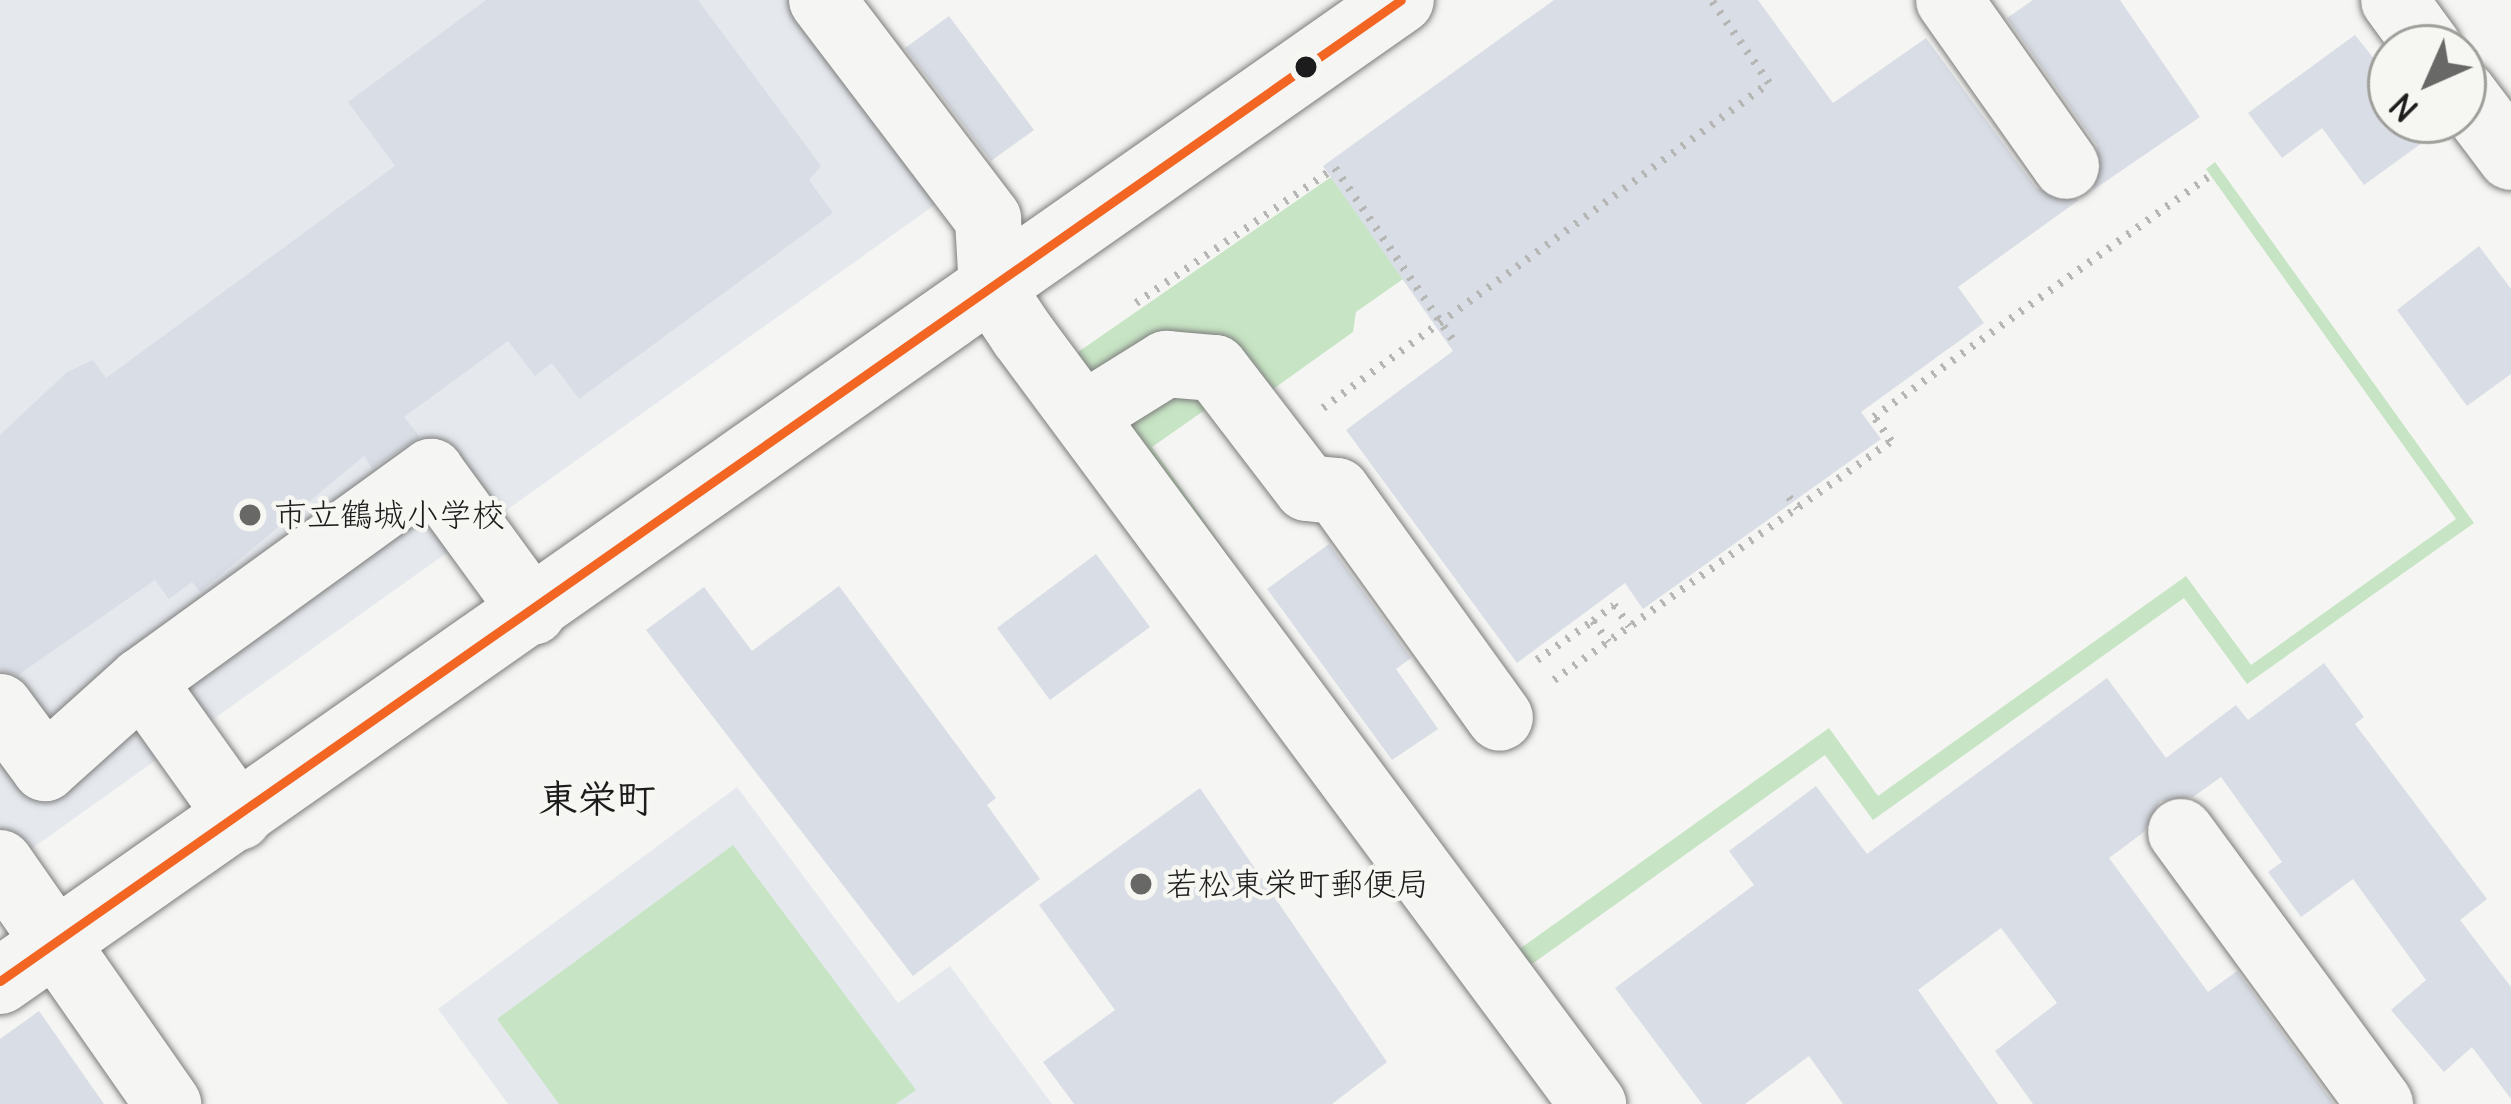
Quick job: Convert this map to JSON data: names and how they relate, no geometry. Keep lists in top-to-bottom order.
{
  "districts": ["東栄町"],
  "places": ["市立鶴城小学校", "若松東栄町郵便局"],
  "north": "bottom left"
}
